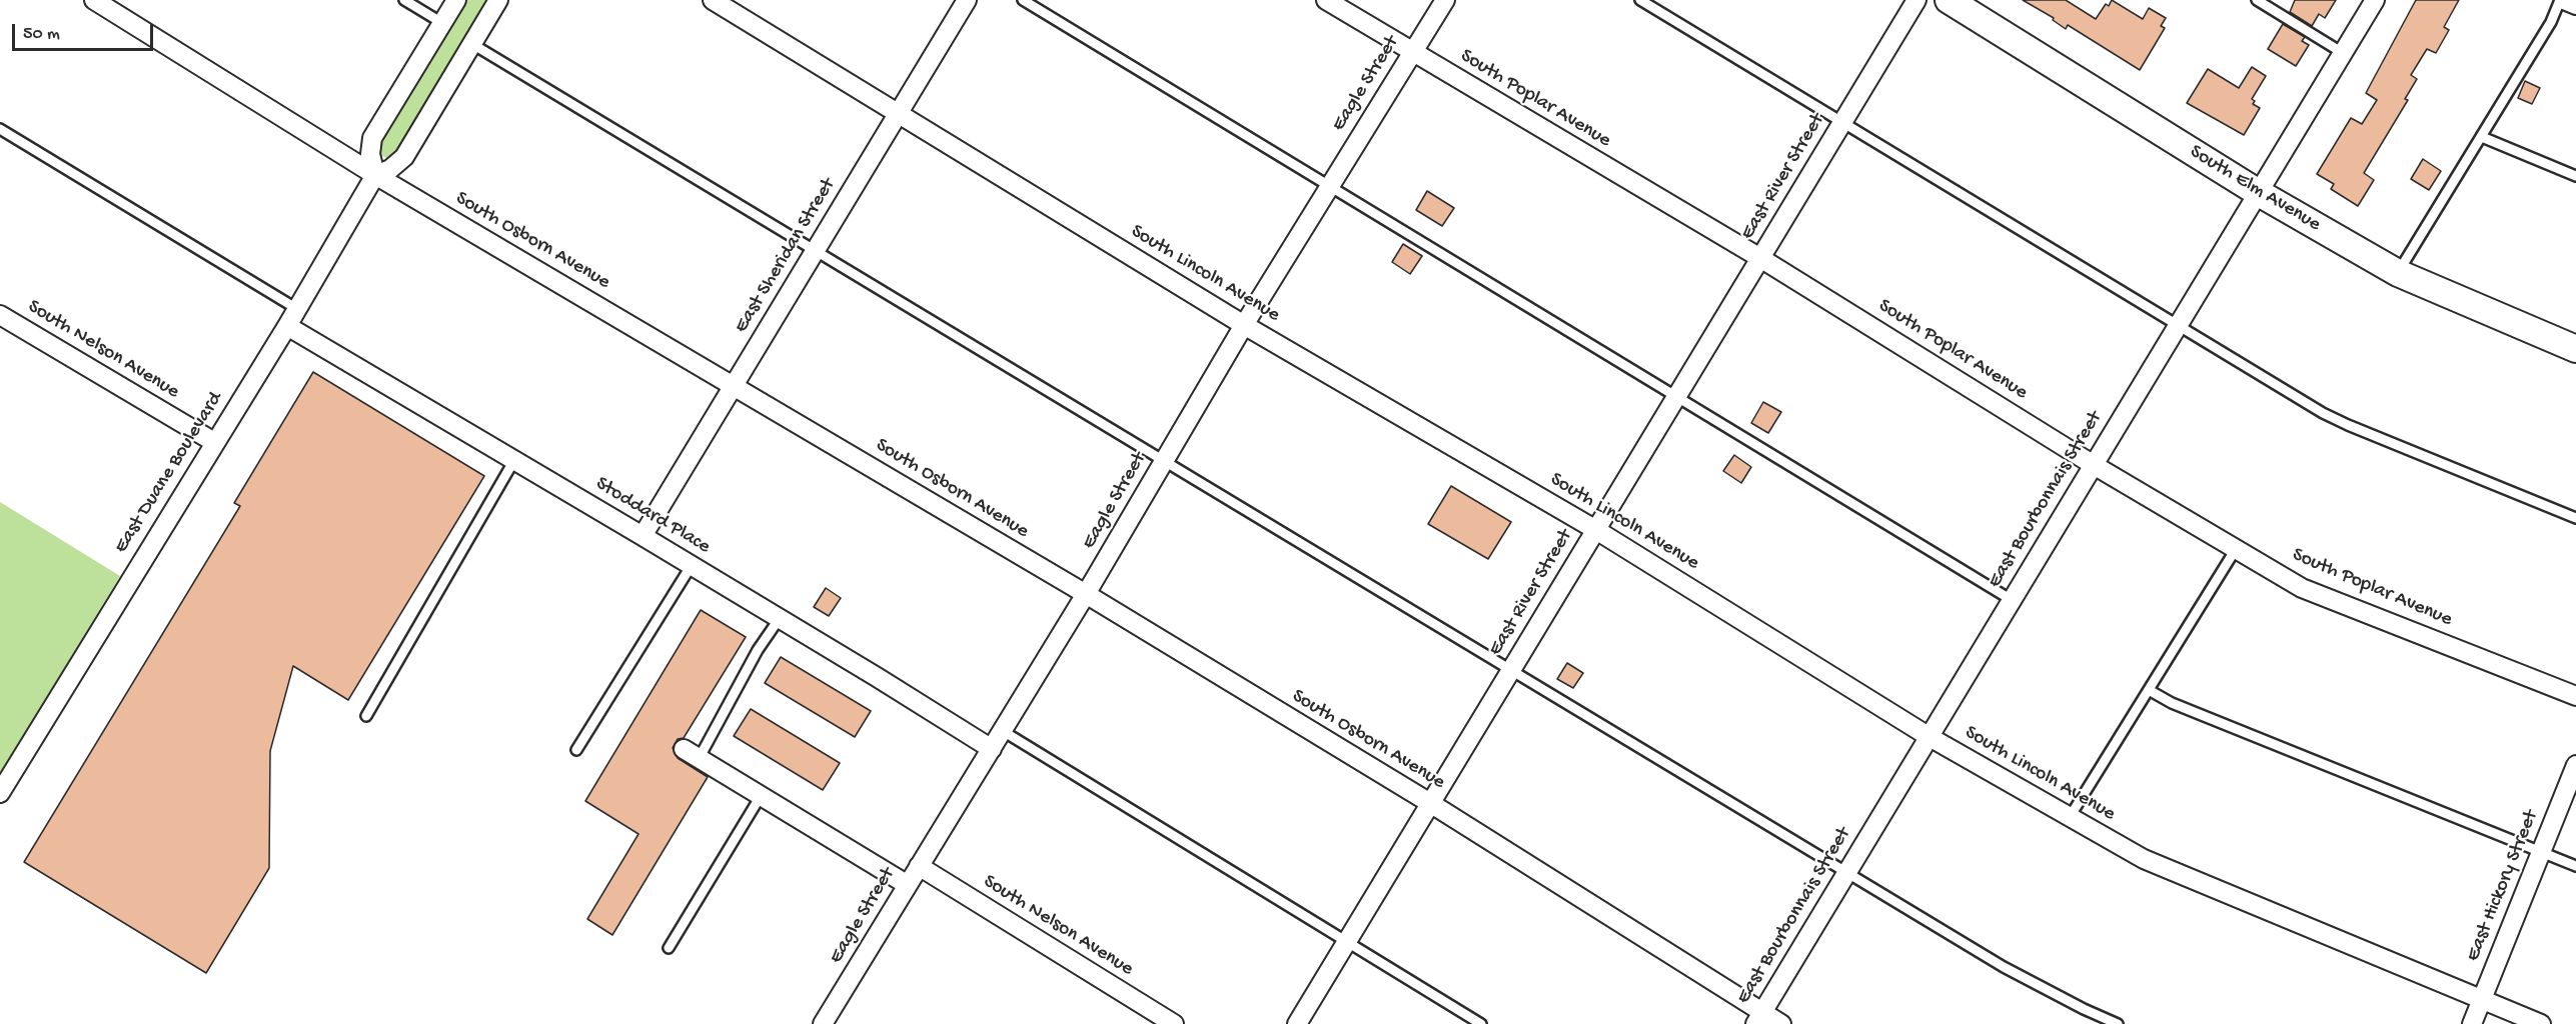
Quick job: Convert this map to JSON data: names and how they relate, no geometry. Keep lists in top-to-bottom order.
{
  "streets": {
    "street": [
      "Eagle Street",
      "South Poplar Avenue",
      "East River Street",
      "South Elm Avenue",
      "South Osborn Avenue",
      "East Sheridan Street",
      "South Lincoln Avenue",
      "South Nelson Avenue",
      "East Duane Boulevard",
      "East Bourbonnais Street",
      "Stoddard Place",
      "East Hickory Street"
    ]
  },
  "crossings": [
    ["Eagle Street", "South Poplar Avenue"],
    ["Eagle Street", "South Osborn Avenue"],
    ["Eagle Street", "South Lincoln Avenue"],
    ["Eagle Street", "South Nelson Avenue"],
    ["Eagle Street", "Stoddard Place"],
    ["South Poplar Avenue", "East River Street"],
    ["South Poplar Avenue", "East Bourbonnais Street"],
    ["East River Street", "South Osborn Avenue"],
    ["East River Street", "South Lincoln Avenue"],
    ["South Elm Avenue", "East Bourbonnais Street"],
    ["South Osborn Avenue", "East Sheridan Street"],
    ["South Osborn Avenue", "East Duane Boulevard"],
    ["South Osborn Avenue", "East Bourbonnais Street"],
    ["East Sheridan Street", "South Lincoln Avenue"],
    ["East Sheridan Street", "Stoddard Place"],
    ["South Lincoln Avenue", "East Bourbonnais Street"],
    ["South Lincoln Avenue", "East Hickory Street"],
    ["South Nelson Avenue", "East Duane Boulevard"],
    ["East Duane Boulevard", "Stoddard Place"]
  ],
  "scale_bar": "50 m"
}
